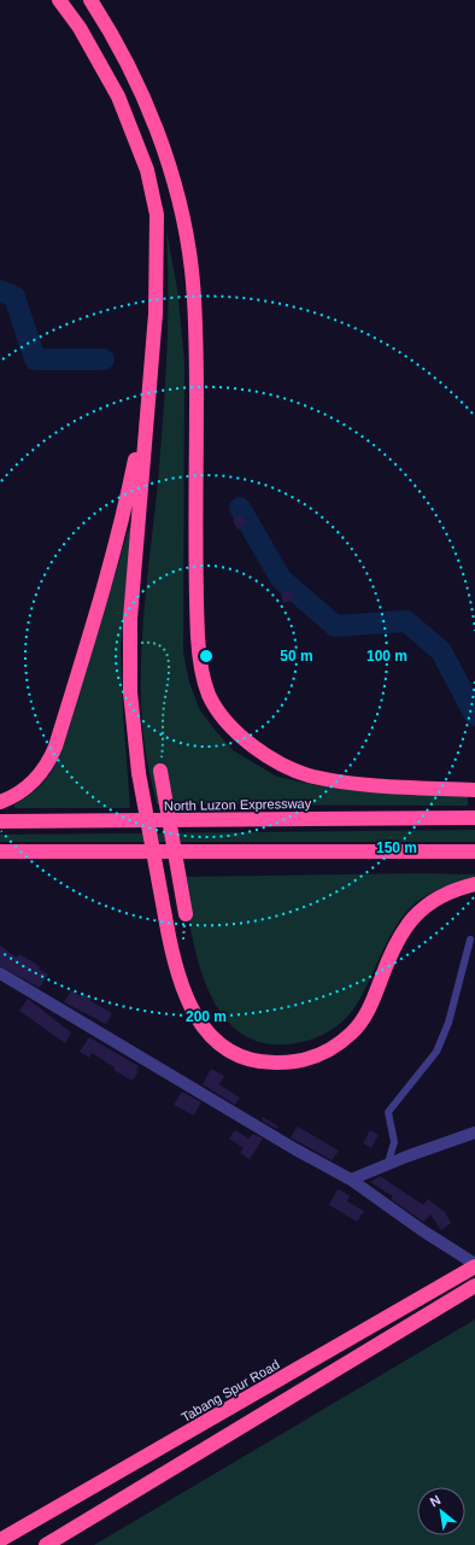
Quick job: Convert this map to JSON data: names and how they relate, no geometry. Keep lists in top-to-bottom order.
{
  "streets": {
    "highway": ["North Luzon Expressway", "Tabang Spur Road"]
  },
  "north": "top left",
  "rings": [
    "50 m",
    "100 m",
    "150 m",
    "200 m"
  ]
}
